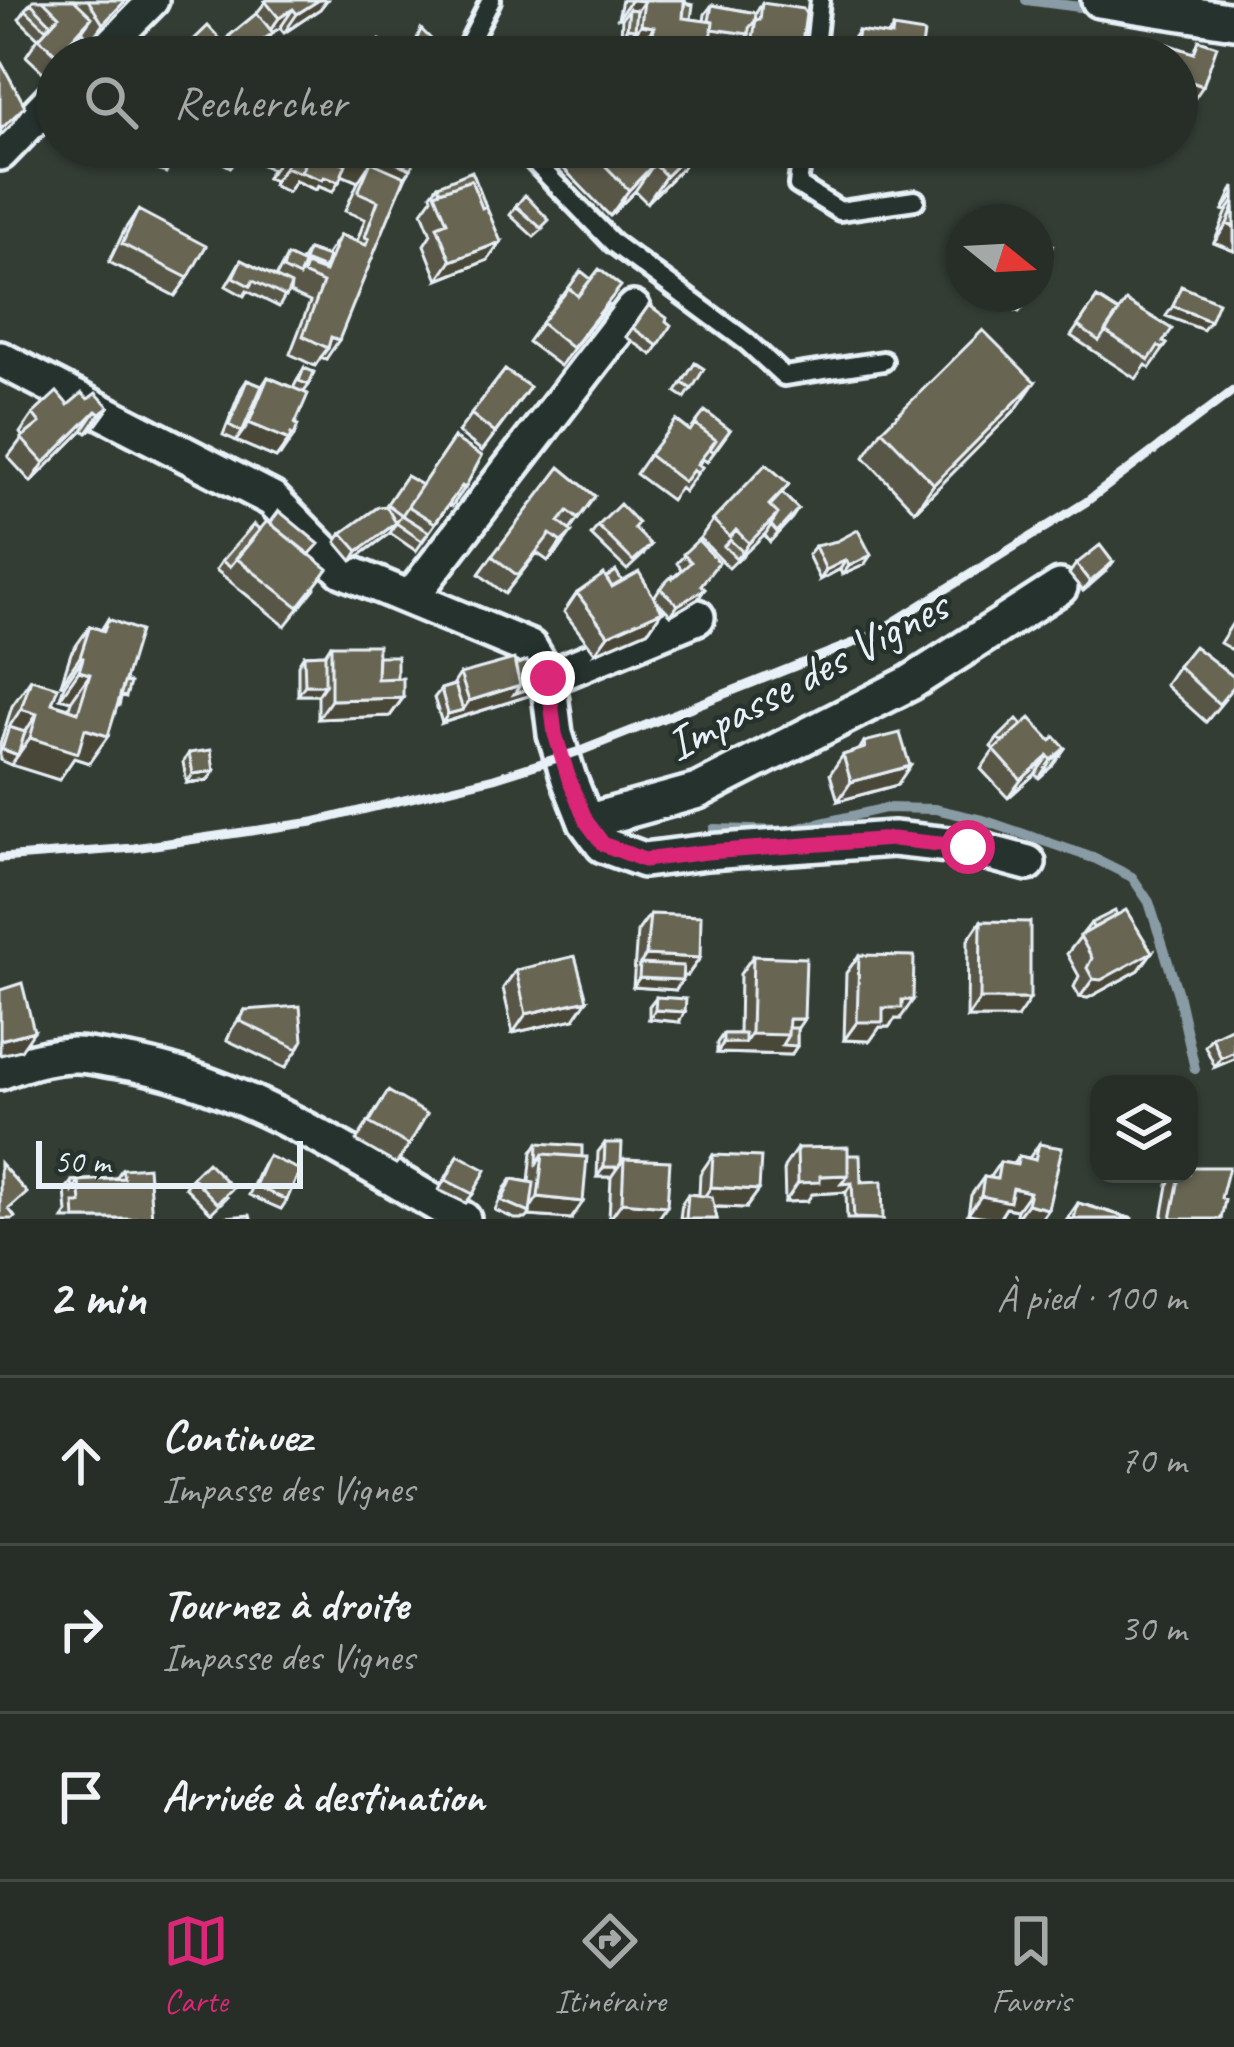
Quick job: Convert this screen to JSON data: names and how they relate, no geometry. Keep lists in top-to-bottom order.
{
  "streets": {
    "street": ["Impasse des Vignes"]
  },
  "scale_bar": "50 m",
  "north": "right",
  "page": {
    "search": "Rechercher",
    "scale": "50 m",
    "heading": ["2 min", "À pied · 100 m"],
    "list": [
      ["Continuez", "Impasse des Vignes", "70 m"],
      ["Tournez à droite", "Impasse des Vignes", "30 m"],
      "Arrivée à destination"
    ],
    "nav": ["Carte", "Itinéraire", "Favoris"]
  }
}
